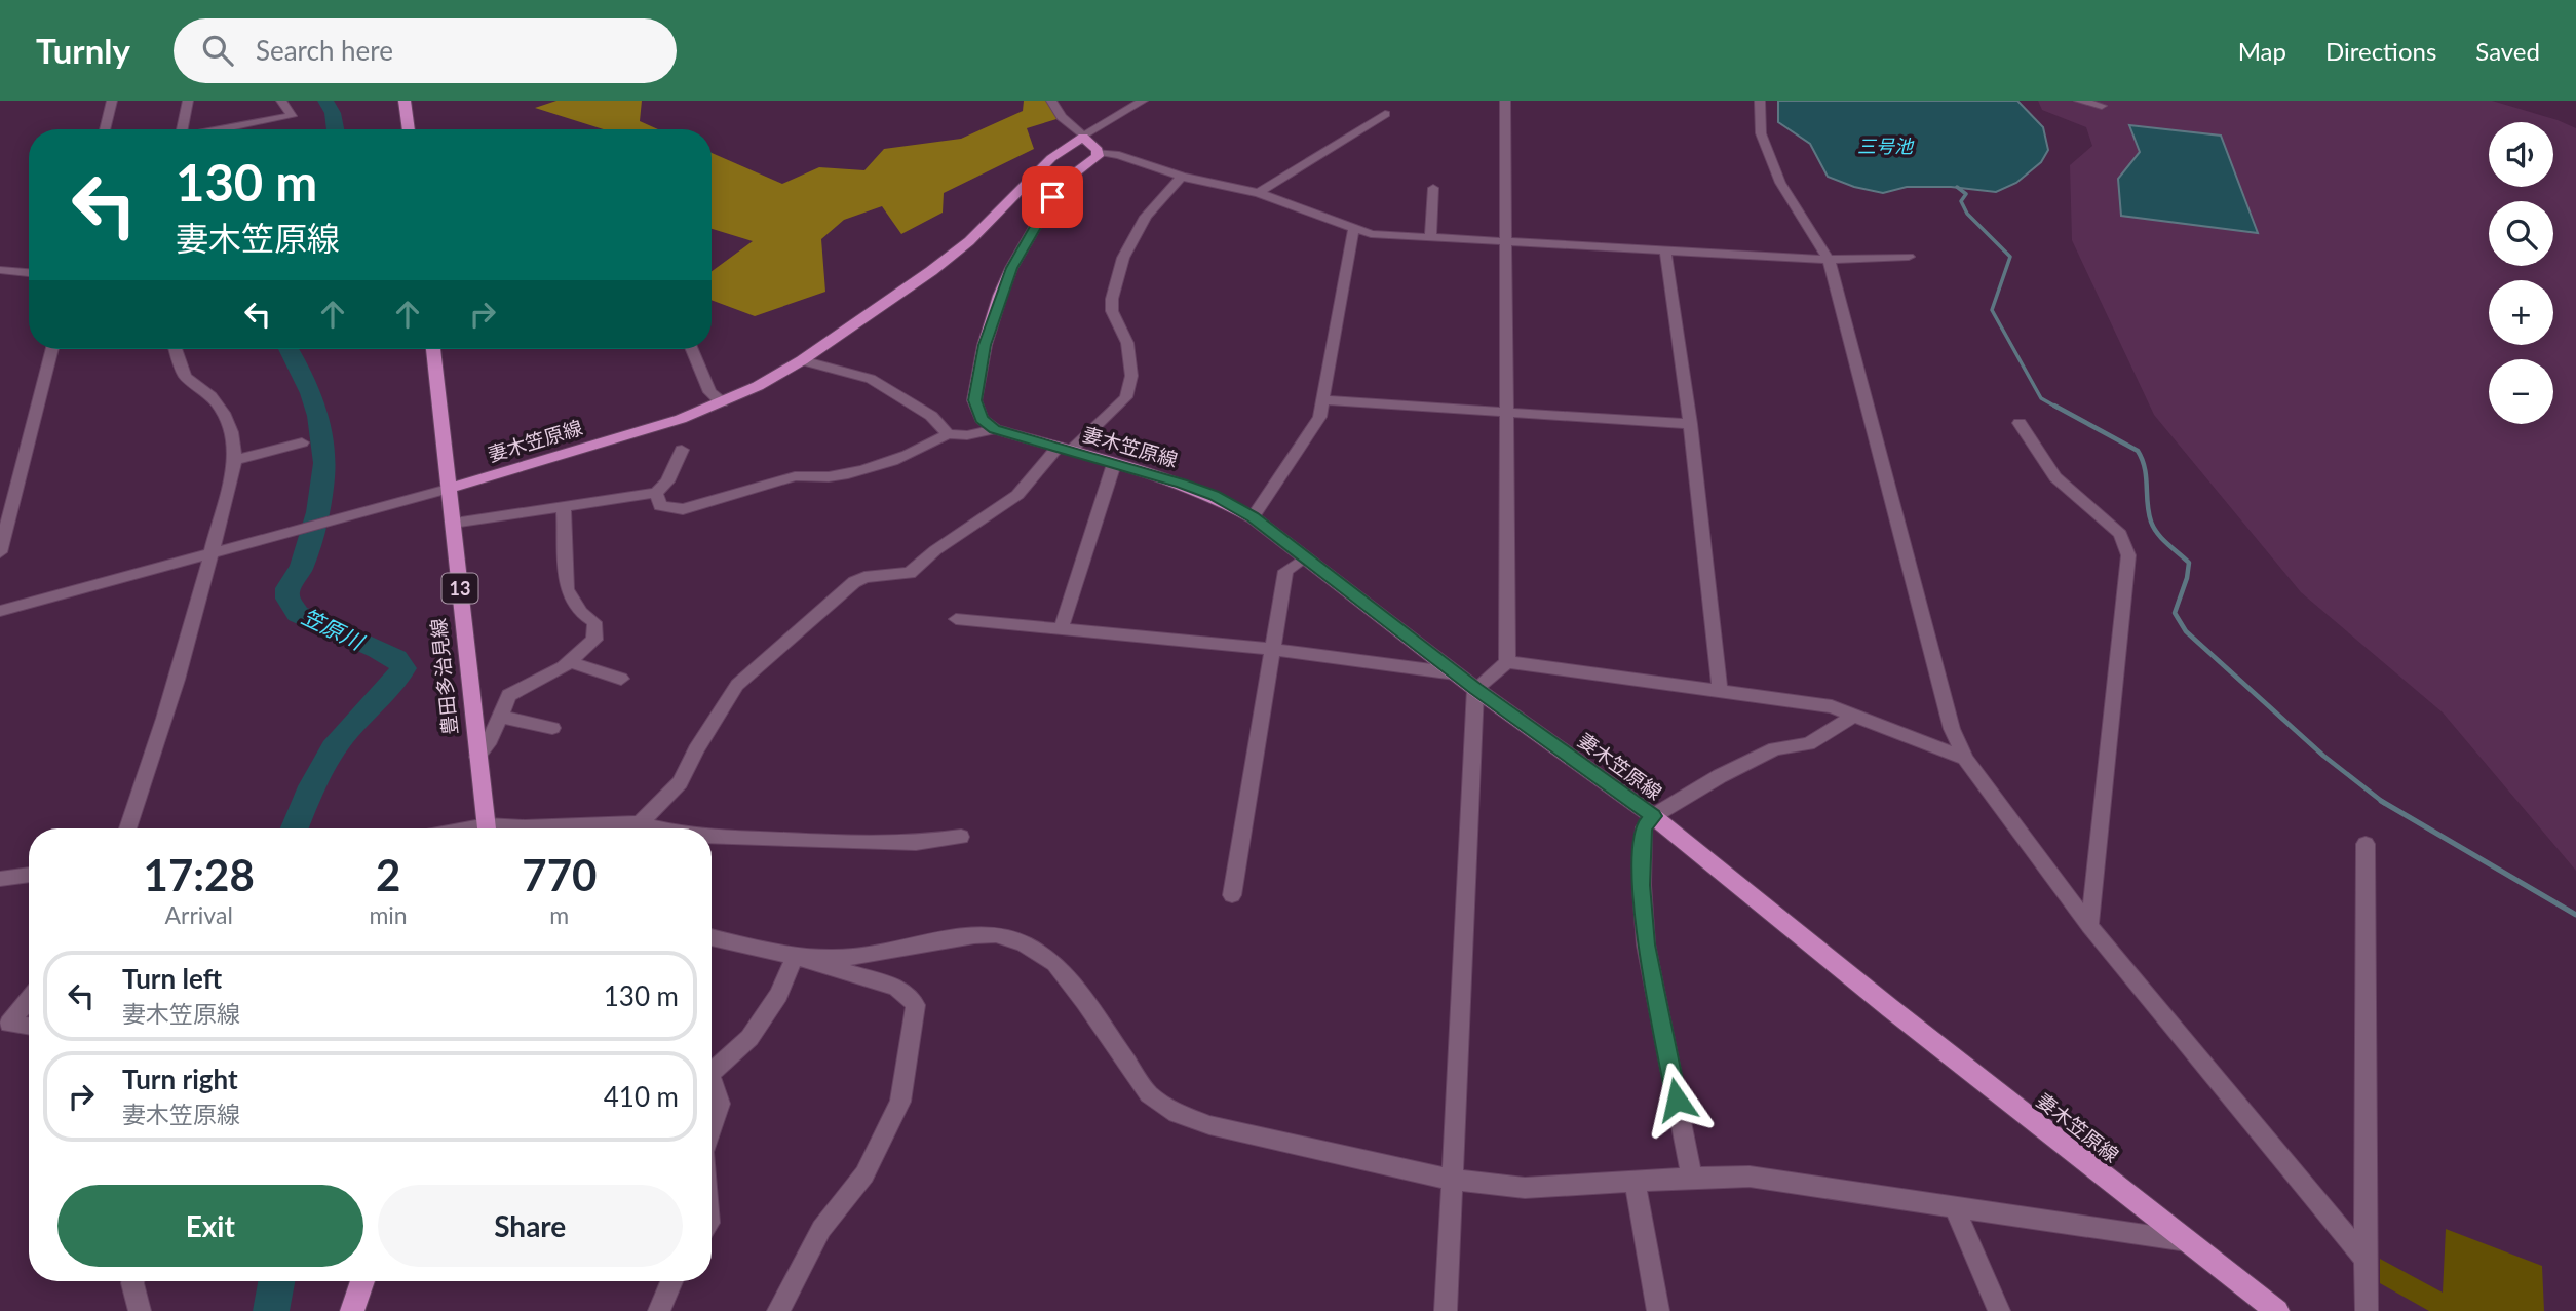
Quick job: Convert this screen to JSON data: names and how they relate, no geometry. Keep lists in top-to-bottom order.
{
  "streets": {
    "main road": ["妻木笠原線", "13", "豊田多治見線"]
  },
  "crossings": [
    ["妻木笠原線", "豊田多治見線"]
  ],
  "water": ["三号池", "笠原川"],
  "page": {
    "header": "Turnly",
    "search": "Search here",
    "nav": ["Map", "Directions", "Saved"],
    "map_buttons": ["+", "−"],
    "turn": ["130 m", "妻木笠原線"],
    "eta": [
      "17:28",
      "Arrival",
      "2",
      "min",
      "770",
      "m"
    ],
    "list": [
      {
        "name": "Turn left",
        "note": "妻木笠原線",
        "value": "130 m"
      },
      {
        "name": "Turn right",
        "note": "妻木笠原線",
        "value": "410 m"
      }
    ],
    "buttons": ["Exit", "Share"]
  }
}
